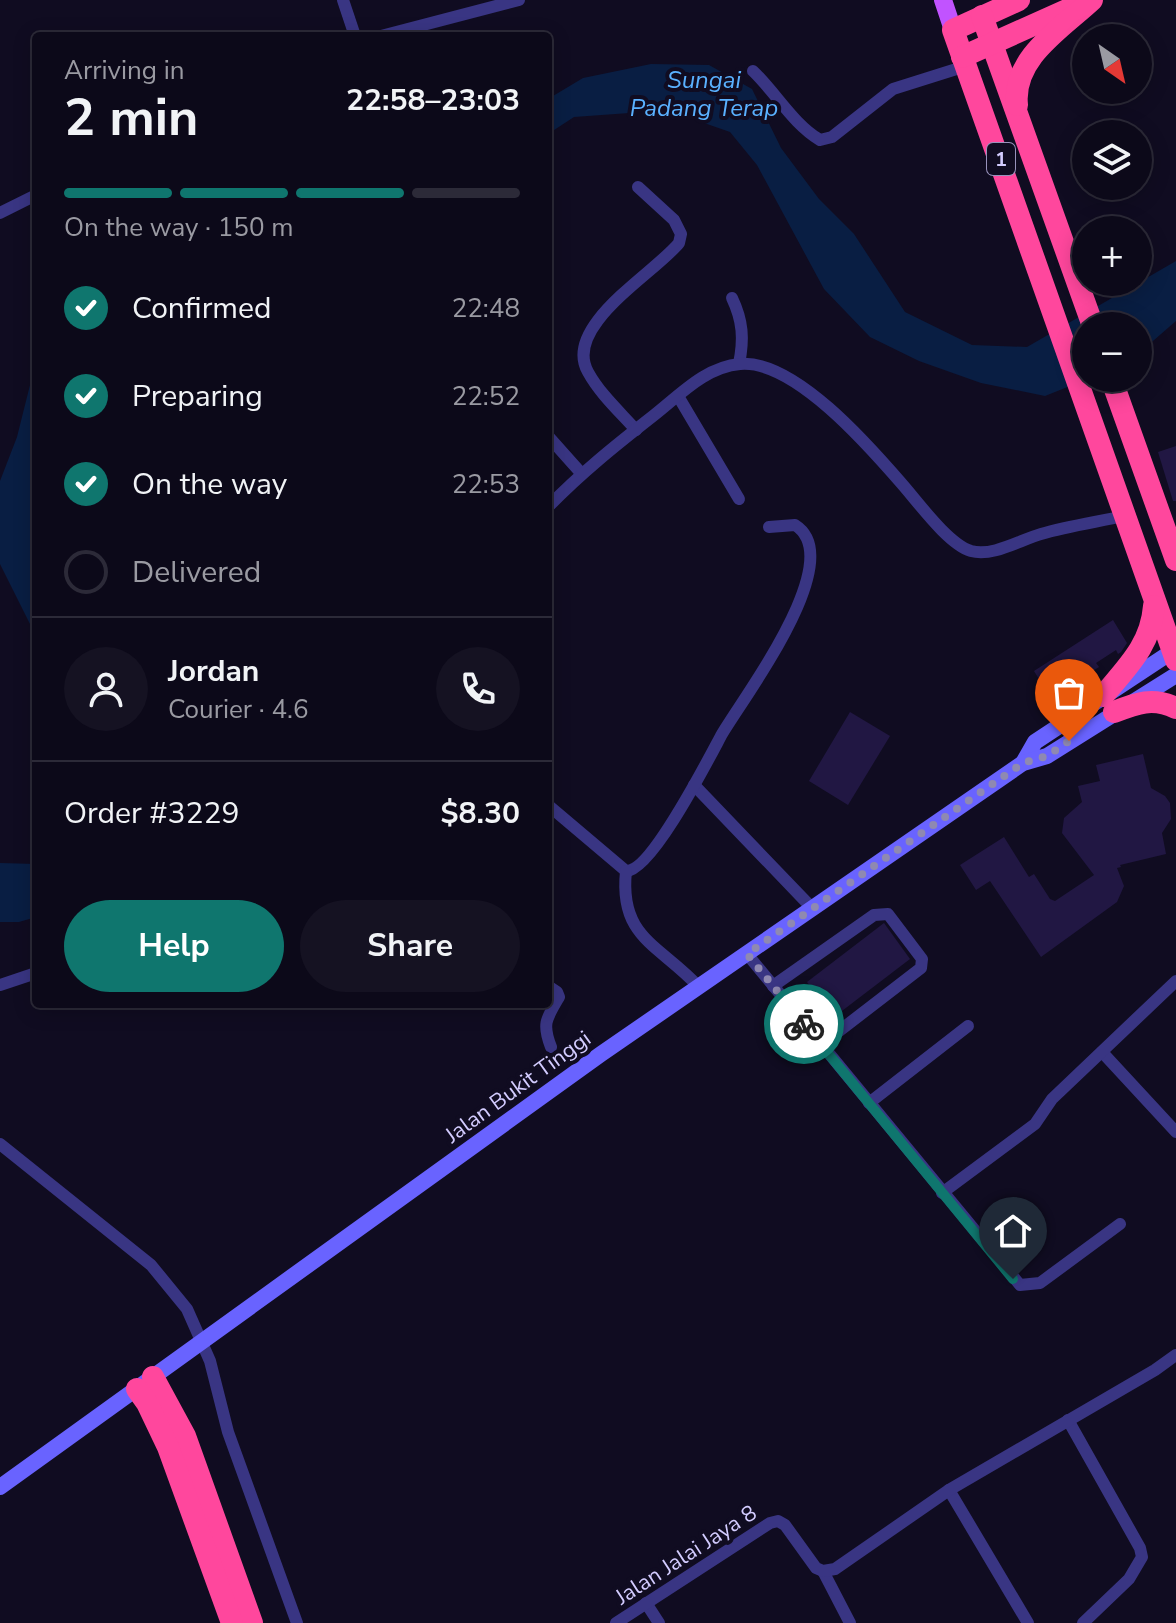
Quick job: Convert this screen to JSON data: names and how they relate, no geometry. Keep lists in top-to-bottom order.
{
  "streets": {
    "highway": ["1"],
    "main road": ["Jalan Bukit Tinggi"],
    "street": ["Jalan Jalai Jaya 8"]
  },
  "crossings": [
    ["1", "Jalan Bukit Tinggi"]
  ],
  "water": ["Sungai Padang Terap"],
  "north": "bottom right",
  "page": {
    "map_buttons": ["+", "−"],
    "heading": ["2 min", "Arriving in", "22:58–23:03"],
    "panel": [
      "Jordan",
      "Courier · 4.6",
      "Order #3229",
      "$8.30"
    ],
    "bar": "On the way · 150 m",
    "list": [
      ["Confirmed", "22:48"],
      ["Preparing", "22:52"],
      ["On the way", "22:53"],
      "Delivered"
    ],
    "buttons": ["Help", "Share"]
  }
}
